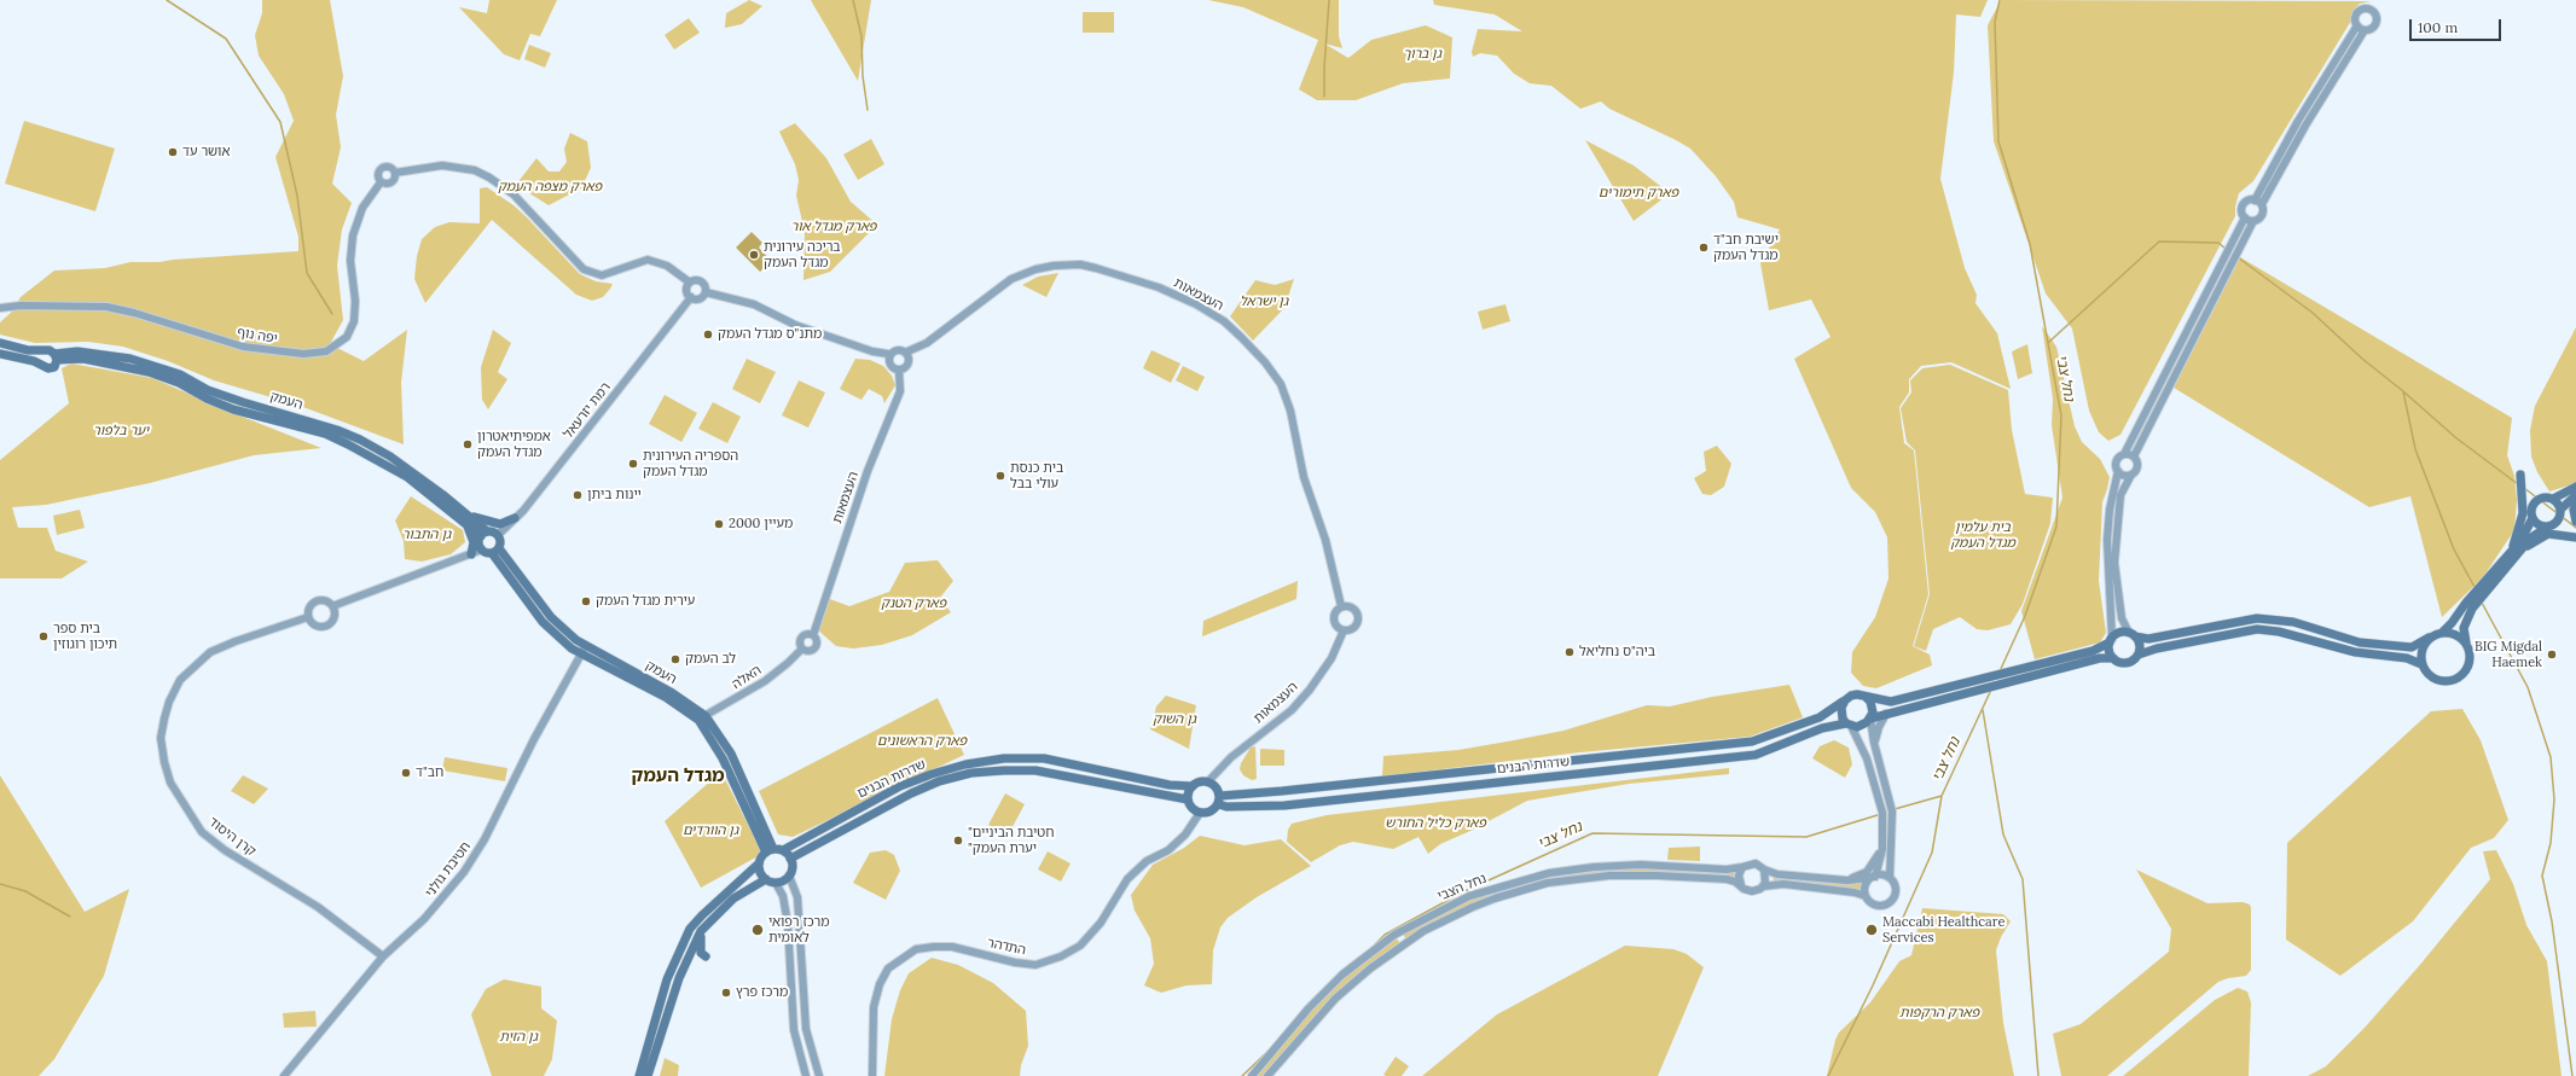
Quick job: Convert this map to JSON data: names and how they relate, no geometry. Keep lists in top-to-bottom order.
{
  "streets": {
    "main road": ["העמק", "שדרות הבנים"],
    "street": [
      "העצמאות",
      "יפה נוף",
      "רמת יזרעאל",
      "האלה",
      "קרן היסוד",
      "חטיבת גולני",
      "נחל הצבי",
      "התדהר"
    ]
  },
  "crossings": [
    ["העצמאות", "האלה"],
    ["העצמאות", "שדרות הבנים"],
    ["העצמאות", "התדהר"],
    ["העמק", "רמת יזרעאל"],
    ["העמק", "האלה"],
    ["העמק", "שדרות הבנים"],
    ["העמק", "חטיבת גולני"],
    ["שדרות הבנים", "התדהר"],
    ["קרן היסוד", "חטיבת גולני"]
  ],
  "districts": ["מגדל העמק"],
  "water": ["נחל צבי"],
  "parks": [
    "גן ברוך",
    "פארק מצפה העמק",
    "פארק תימורים",
    "פארק מגדל אור",
    "גן ישראל",
    "יער בלפור",
    "בית עלמין מגדל העמק",
    "גן התבור",
    "פארק הטנק",
    "גן השוק",
    "פארק הראשונים",
    "פארק כליל החורש",
    "גן הוורדים",
    "פארק הרקפות",
    "גן הזית"
  ],
  "places": [
    "אושר עד",
    "ישיבת חב\"ד מגדל העמק",
    "בריכה עירונית מגדל העמק",
    "מתנ\"ס מגדל העמק",
    "אמפיתיאטרון מגדל העמק",
    "הספריה העירונית מגדל העמק",
    "בית כנסת עולי בבל",
    "יינות ביתן",
    "מעיין 2000",
    "עירית מגדל העמק",
    "בית ספר תיכון רוגוזין",
    "ביה\"ס נחליאל",
    "BIG Migdal Haemek",
    "לב העמק",
    "חב\"ד",
    "\"חטיבת הביניים \"יערת העמק",
    "מרכז רפואי לאומית",
    "Maccabi Healthcare Services",
    "מרכז פרץ"
  ],
  "scale_bar": "100 m"
}
